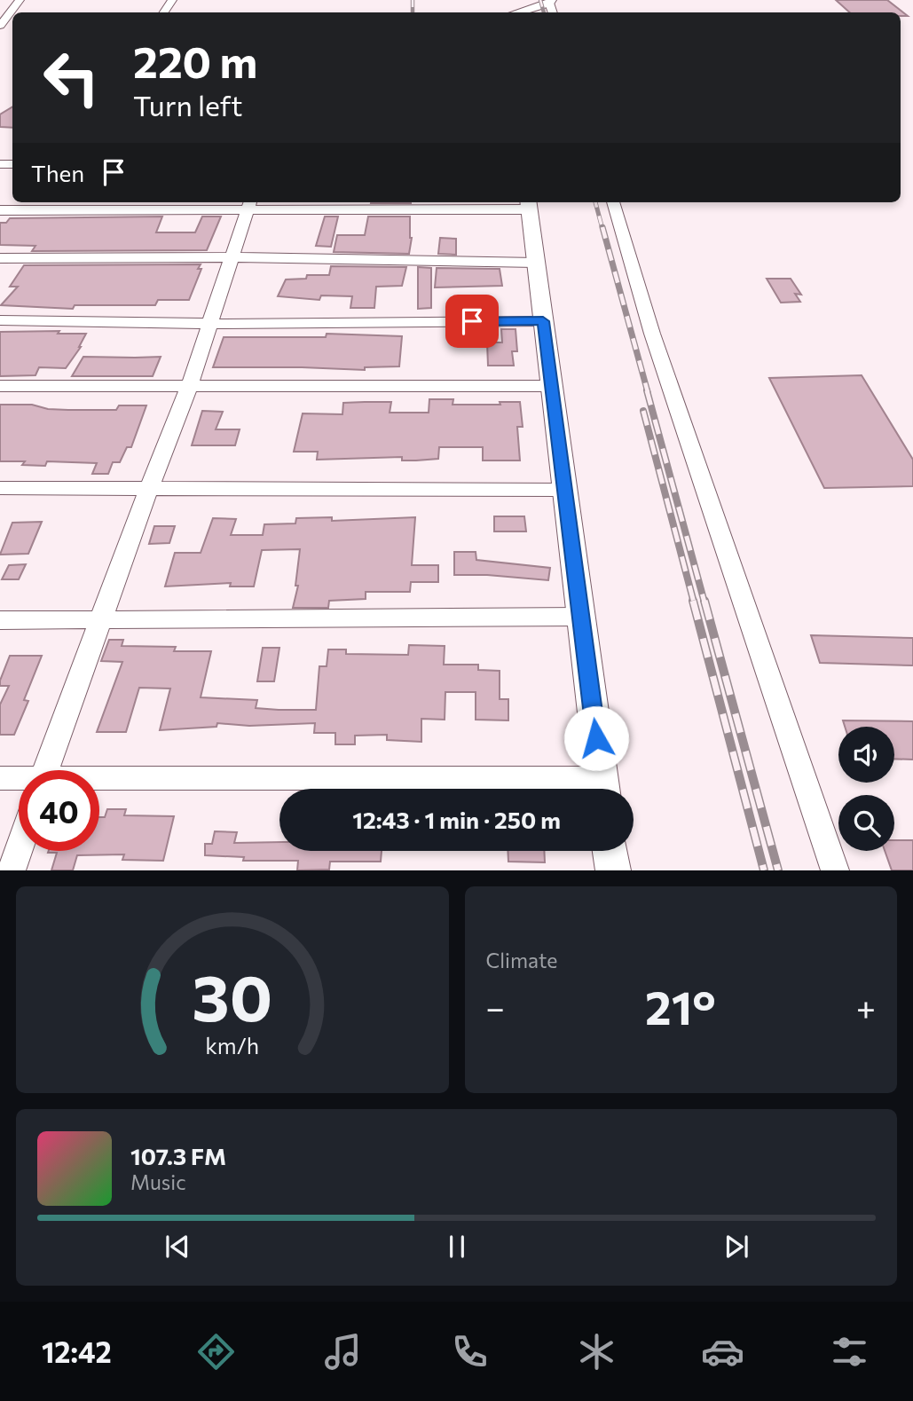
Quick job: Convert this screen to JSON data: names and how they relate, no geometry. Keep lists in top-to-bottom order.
{
  "page": {
    "turn": ["220 m", "Turn left"],
    "then": "Then",
    "limit": "40",
    "trip": "12:43 · 1 min · 250 m",
    "tile": "Climate",
    "heat": ["−", "21°", "+"],
    "song": ["107.3 FM", "Music"],
    "tabs": "12:42",
    "gauge": ["30", "km/h"]
  }
}
